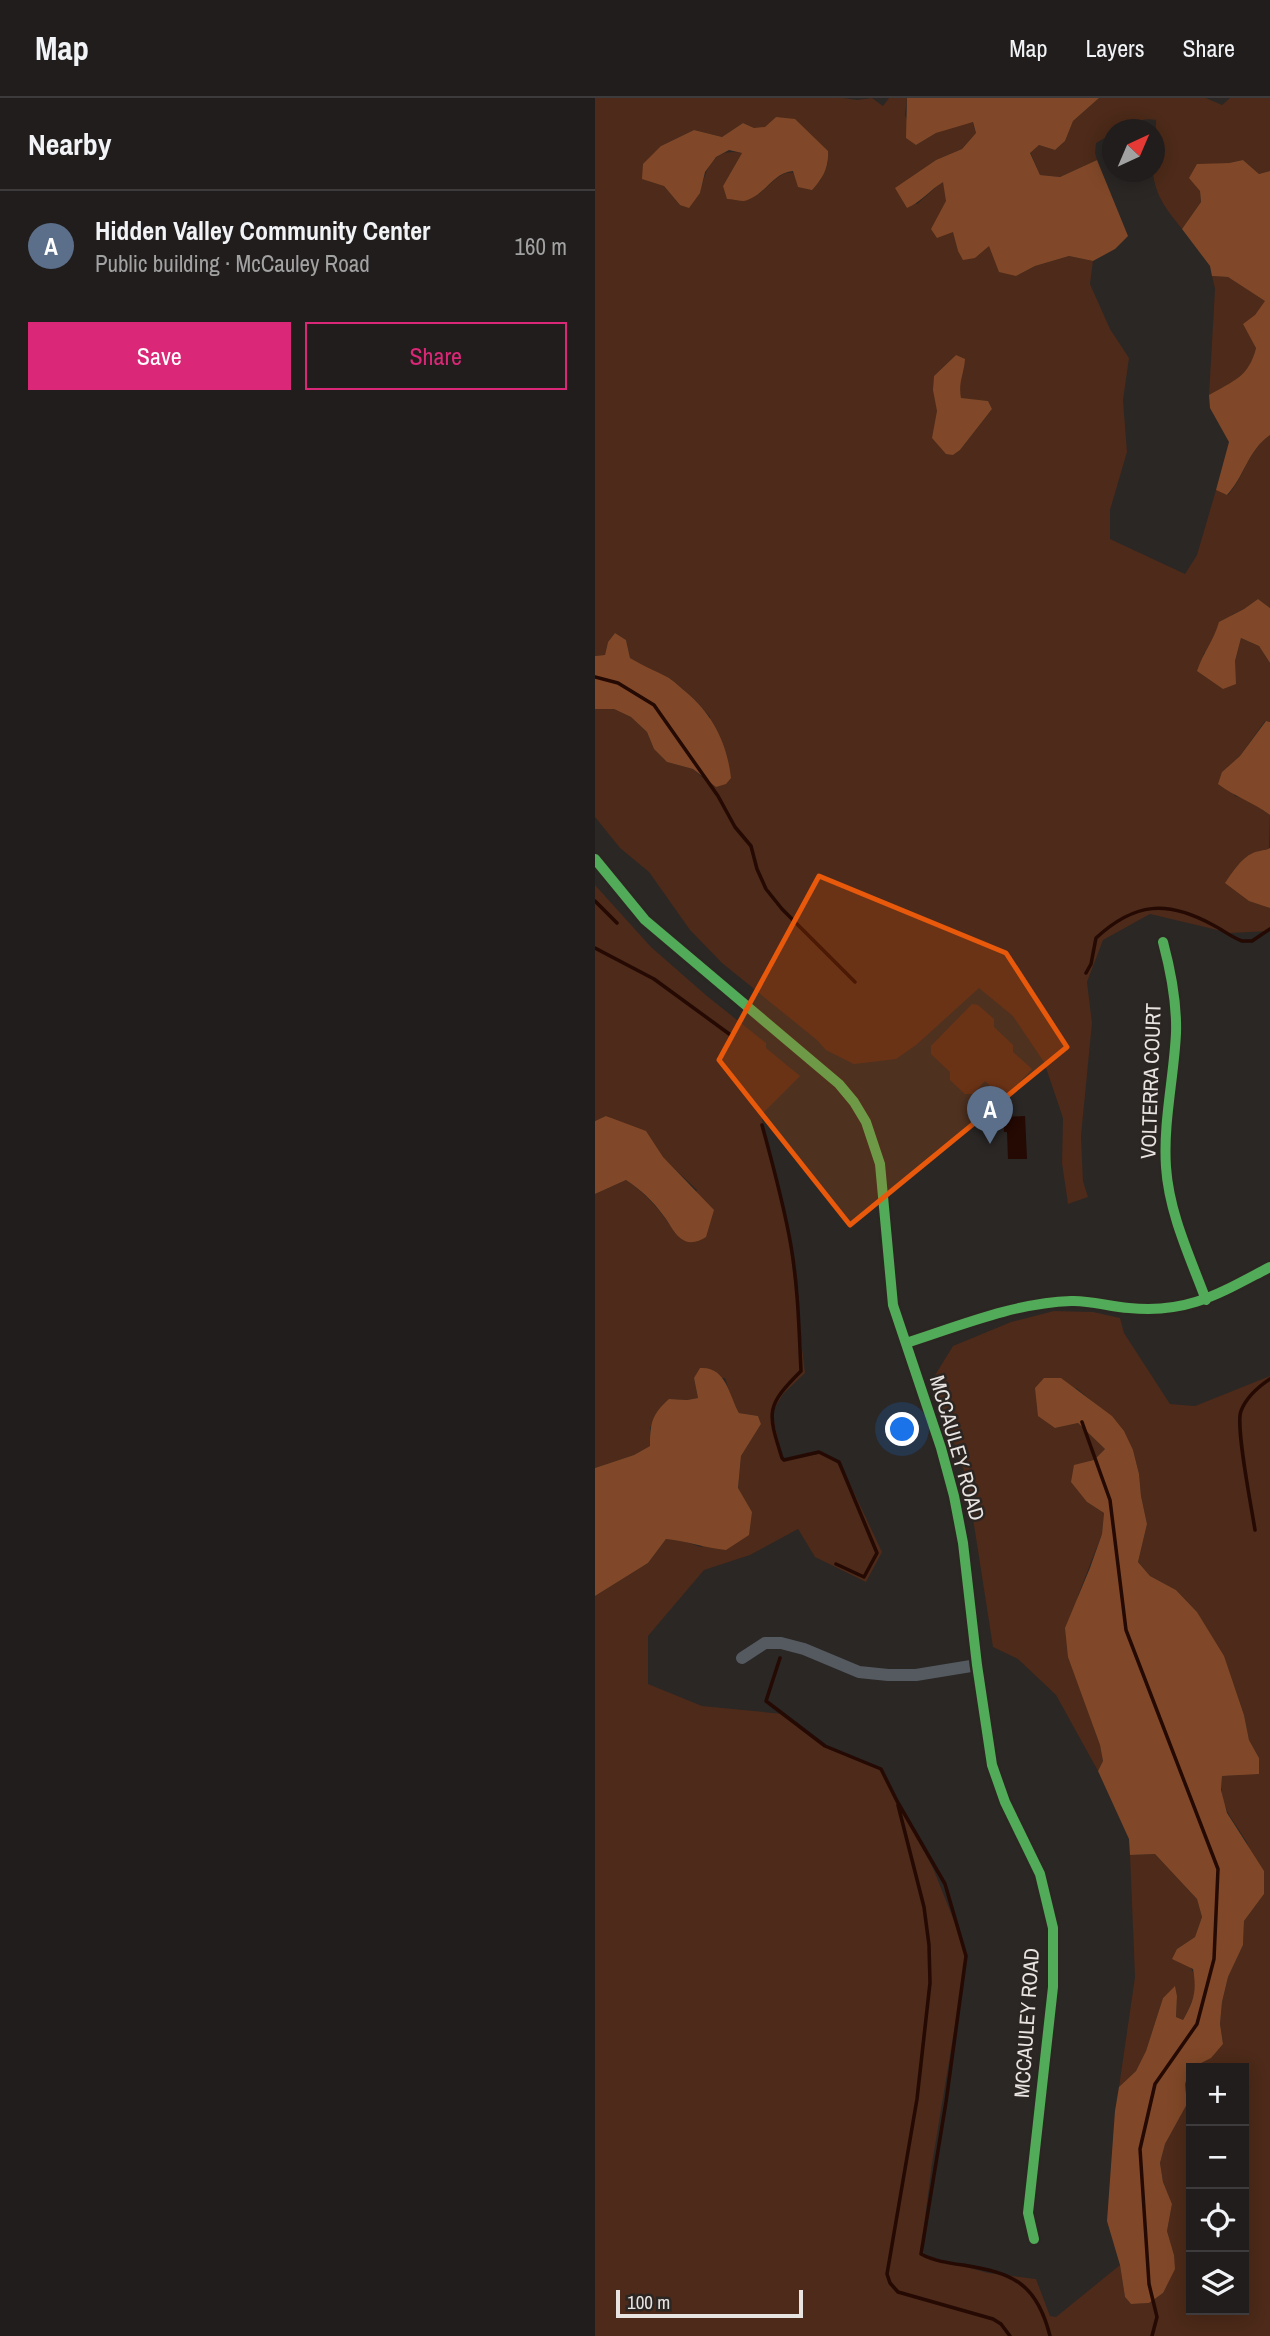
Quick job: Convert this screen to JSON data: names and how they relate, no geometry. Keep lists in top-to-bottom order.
{
  "streets": {
    "street": ["VOLTERRA COURT", "MCCAULEY ROAD"]
  },
  "scale_bar": "100 m",
  "north": "top right",
  "page": {
    "header": "Map",
    "nav": ["Map", "Layers", "Share"],
    "heading": "Nearby",
    "list": [
      {
        "mark": "A",
        "name": "Hidden Valley Community Center",
        "note": "Public building · McCauley Road",
        "value": "160 m"
      }
    ],
    "buttons": ["Save", "Share"],
    "pins": "A",
    "map_buttons": ["+", "−"],
    "scale": "100 m"
  }
}
